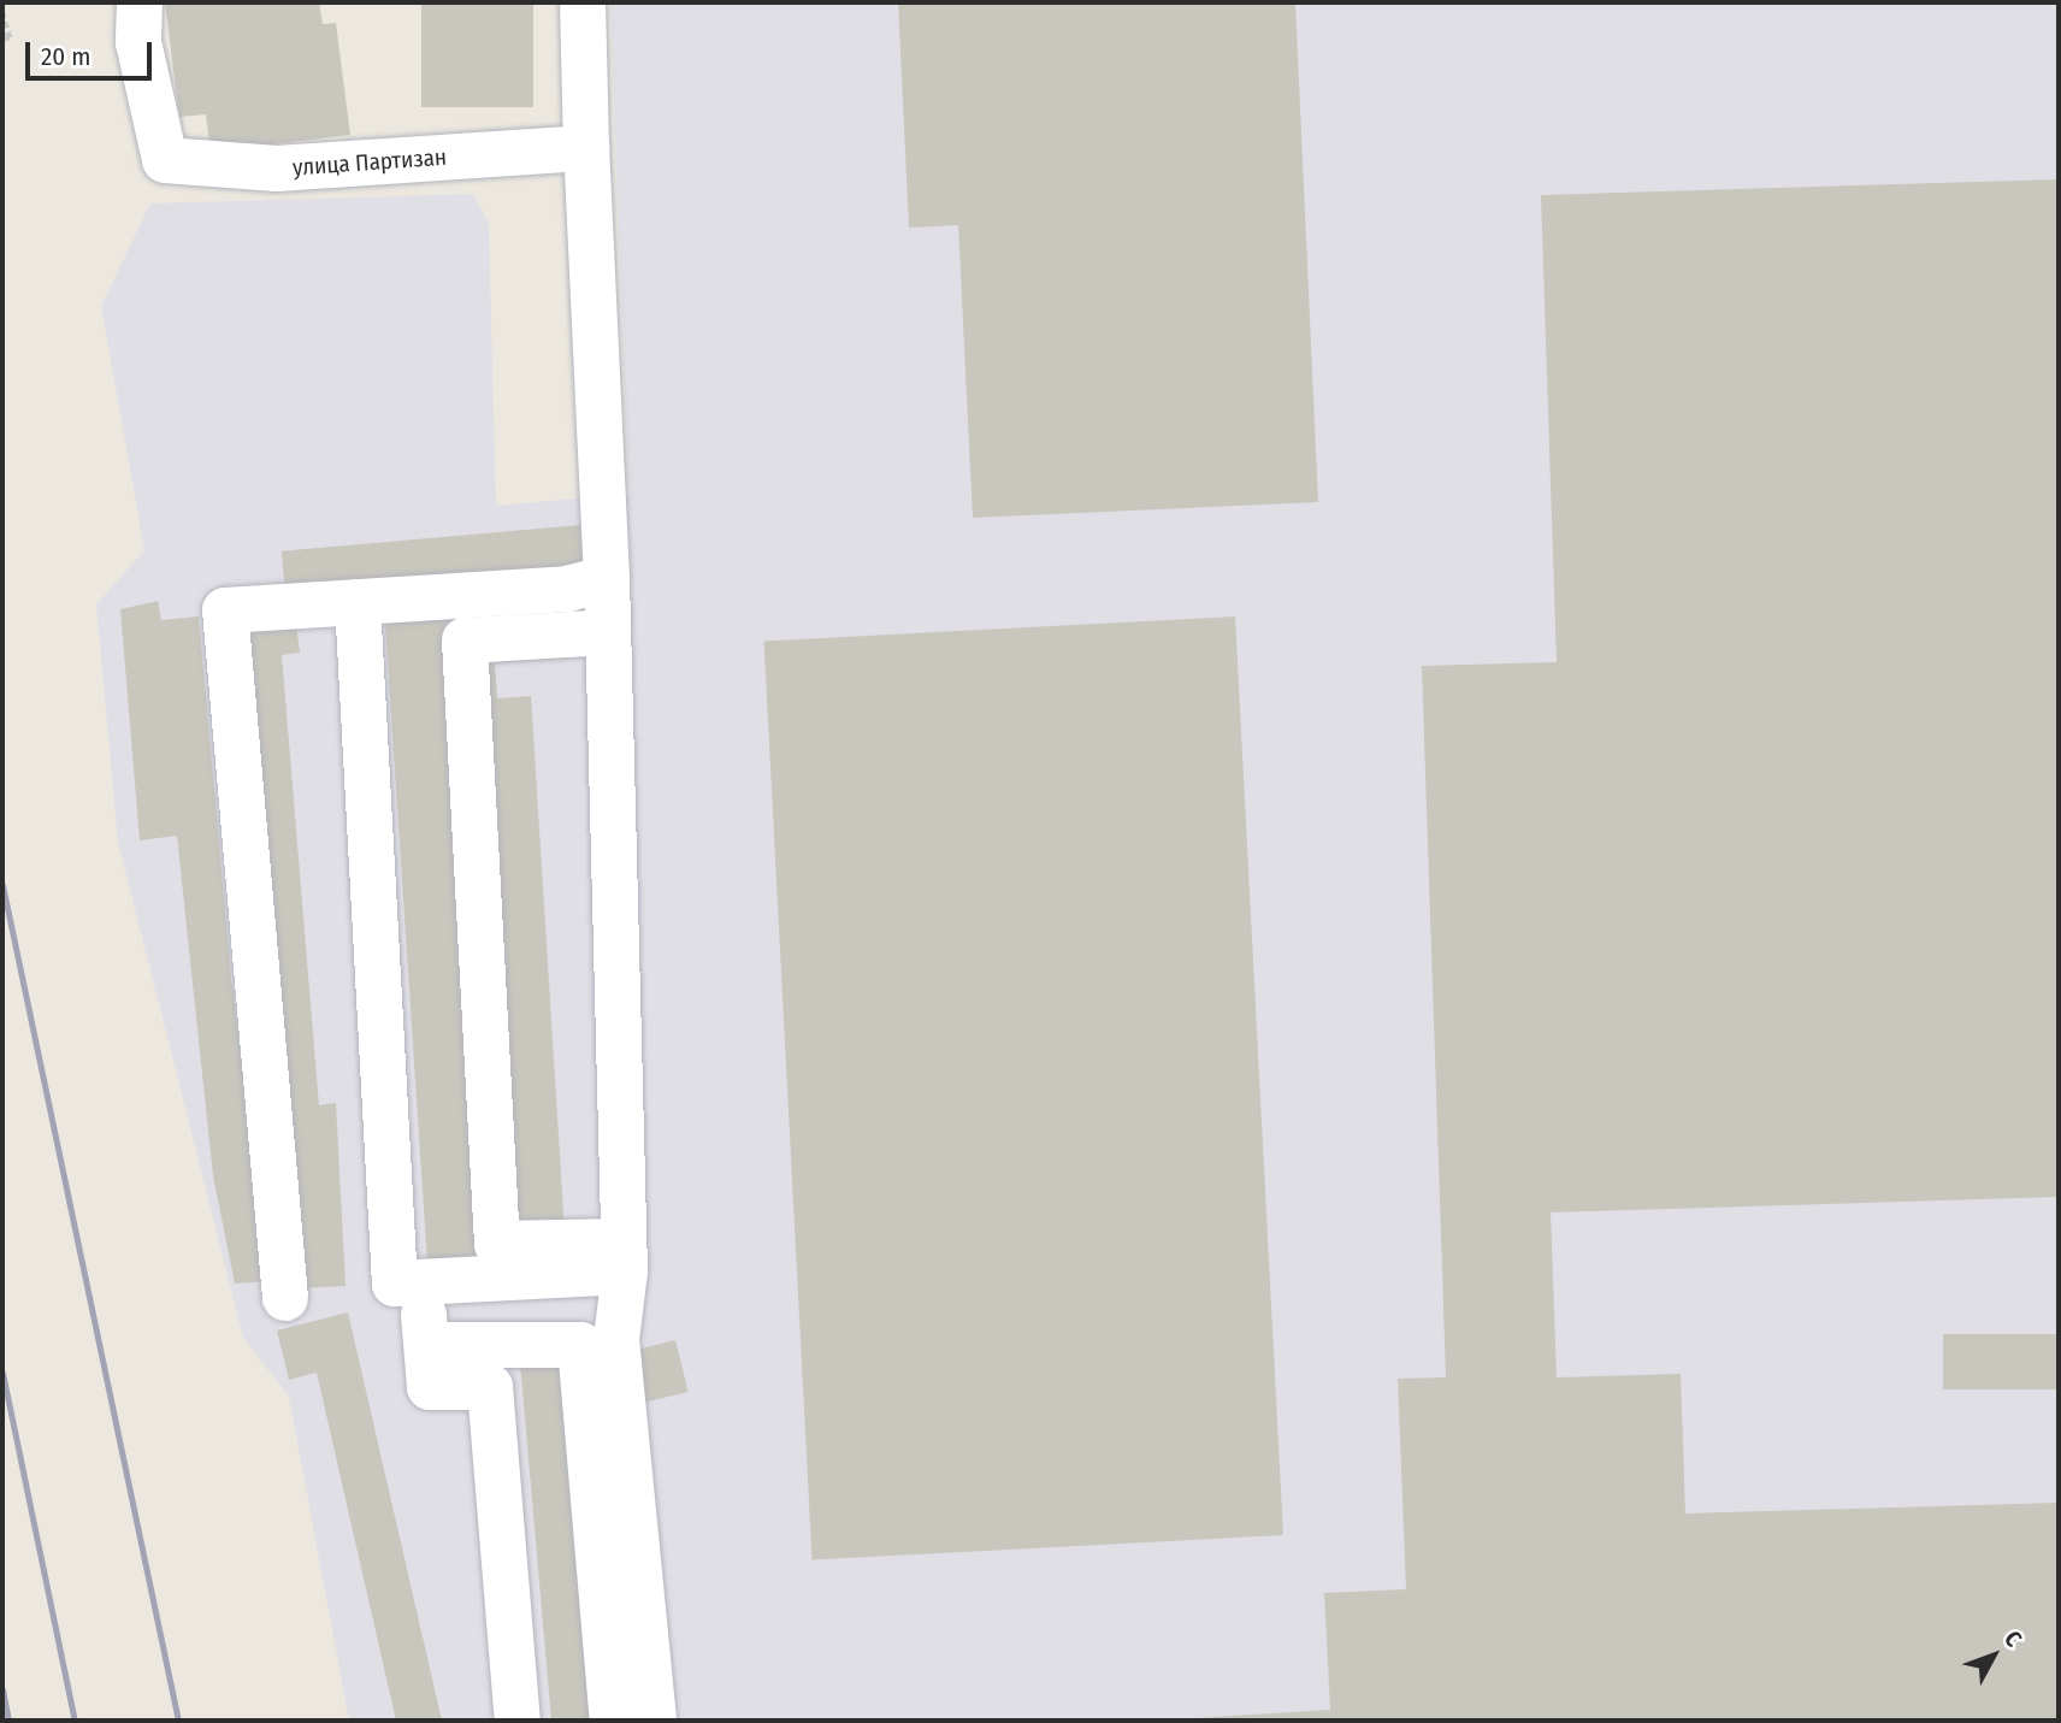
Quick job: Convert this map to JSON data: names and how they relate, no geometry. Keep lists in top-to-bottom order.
{
  "streets": {
    "street": ["улица Партизан"]
  },
  "scale_bar": "20 m",
  "north": "top right"
}
